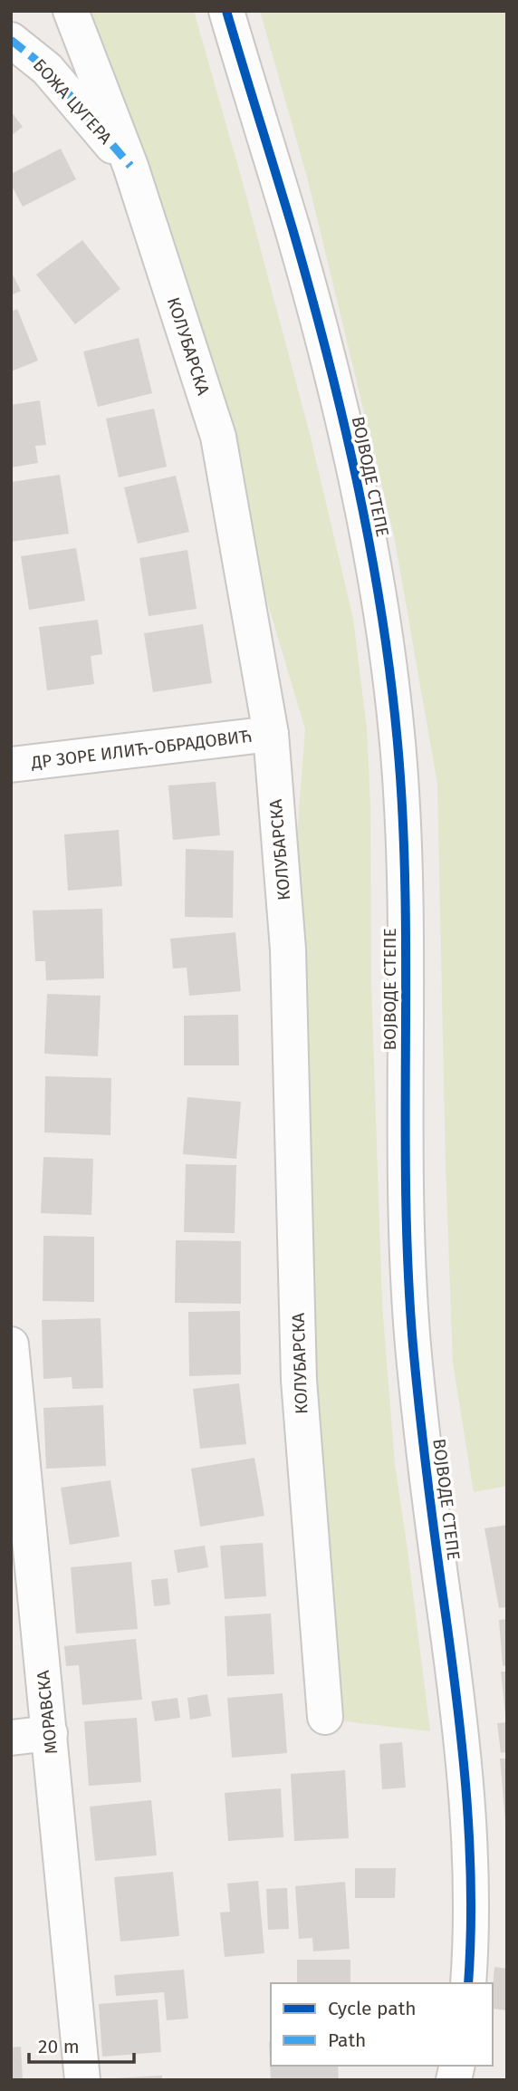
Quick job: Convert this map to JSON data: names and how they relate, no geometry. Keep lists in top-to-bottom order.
{
  "streets": {
    "street": [
      "БОЖА ЦУГЕРА",
      "КОЛУБАРСКА",
      "ВОЈВОДЕ СТЕПЕ",
      "ДР ЗОРЕ ИЛИЋ-ОБРАДОВИЋ",
      "МОРАВСКА"
    ]
  },
  "crossings": [
    ["БОЖА ЦУГЕРА", "КОЛУБАРСКА"],
    ["КОЛУБАРСКА", "ДР ЗОРЕ ИЛИЋ-ОБРАДОВИЋ"]
  ],
  "legend": ["Cycle path", "Path"],
  "scale_bar": "20 m"
}
